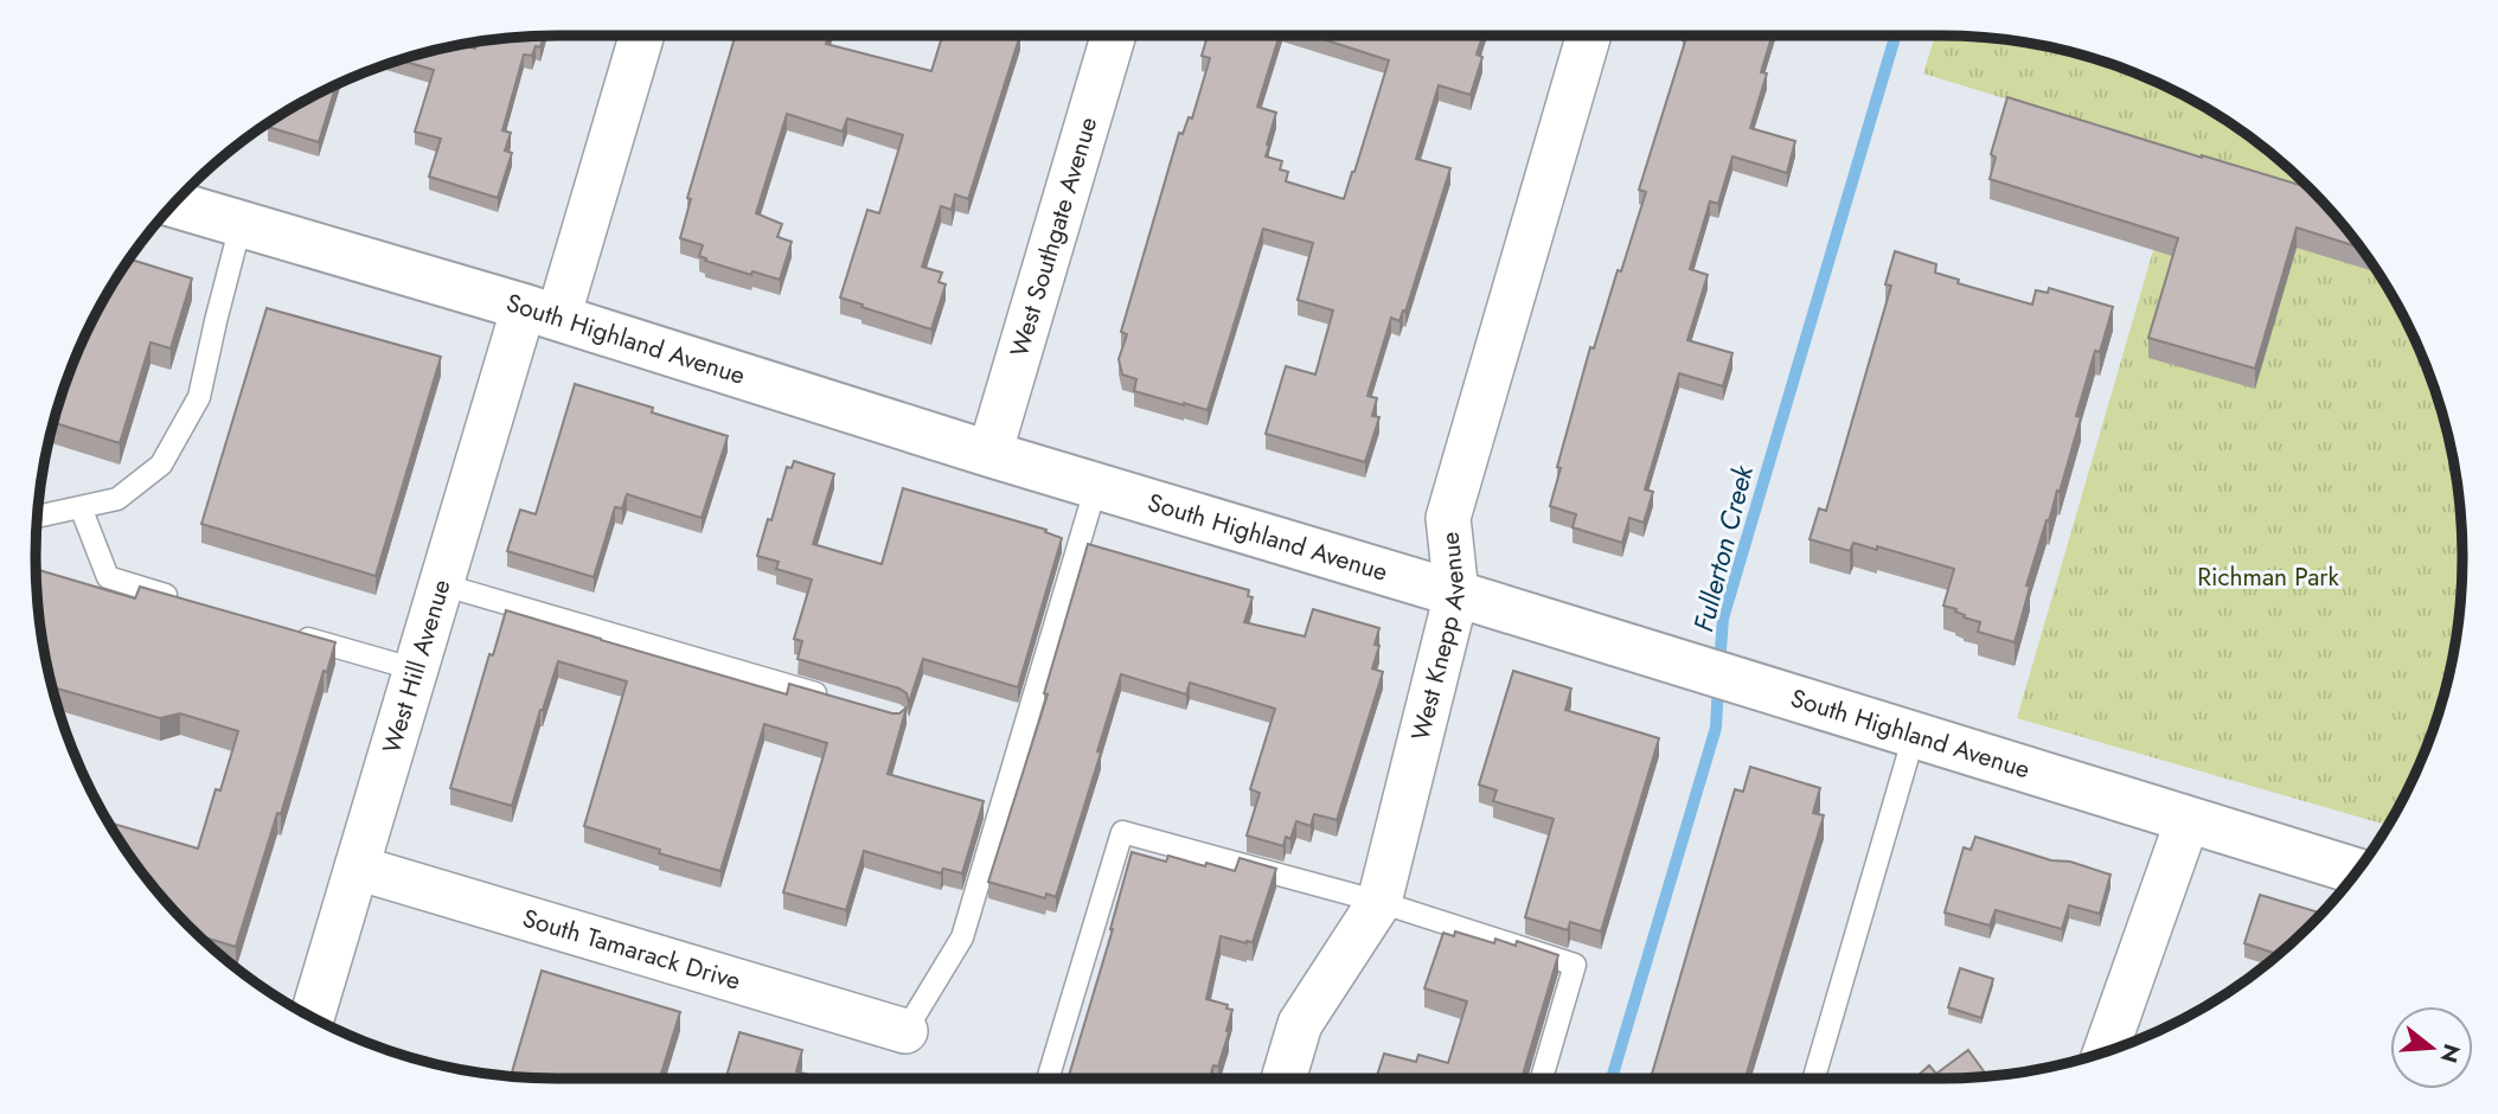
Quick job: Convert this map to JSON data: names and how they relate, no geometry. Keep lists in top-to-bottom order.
{
  "streets": {
    "street": [
      "West Southgate Avenue",
      "South Highland Avenue",
      "West Knepp Avenue",
      "West Hill Avenue",
      "South Tamarack Drive"
    ]
  },
  "crossings": [
    ["West Southgate Avenue", "South Highland Avenue"],
    ["South Highland Avenue", "West Knepp Avenue"],
    ["South Highland Avenue", "West Hill Avenue"],
    ["West Hill Avenue", "South Tamarack Drive"]
  ],
  "water": ["Fullerton Creek"],
  "parks": ["Richman Park"],
  "north": "right"
}
